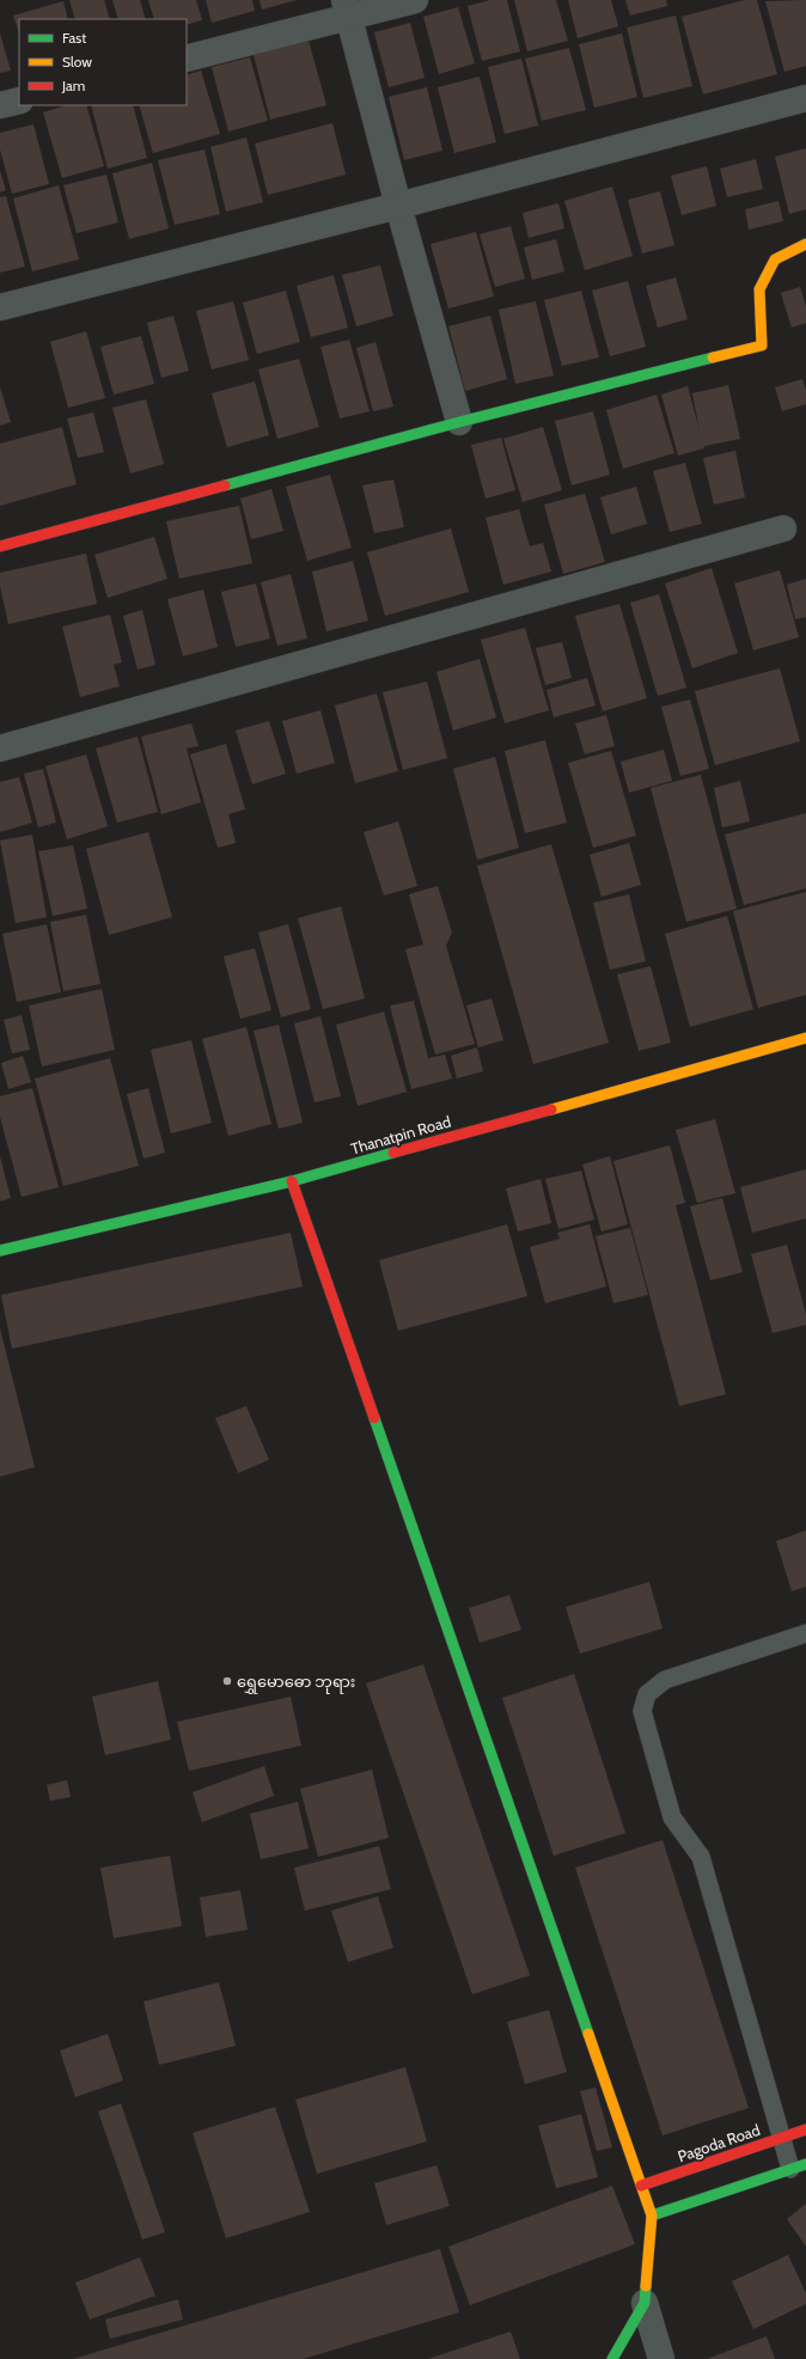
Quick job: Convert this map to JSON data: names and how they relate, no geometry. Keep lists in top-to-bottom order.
{
  "streets": {
    "street": ["Thanatpin Road", "Pagoda Road"]
  },
  "places": ["ရွှေမောဓော ဘုရား"],
  "legend": ["Fast", "Slow", "Jam"]
}
